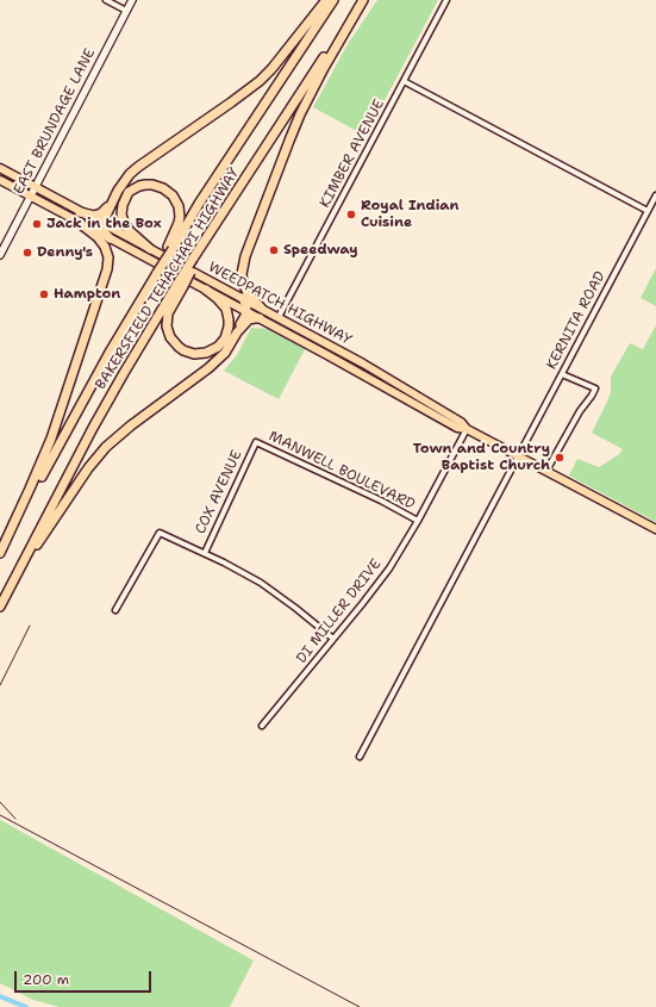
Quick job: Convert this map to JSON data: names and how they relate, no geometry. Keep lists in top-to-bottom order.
{
  "streets": {
    "highway": ["BAKERSFIELD TEHACHAPI HIGHWAY"],
    "main road": ["EAST BRUNDAGE LANE", "WEEDPATCH HIGHWAY"],
    "street": [
      "KIMBER AVENUE",
      "KERNITA ROAD",
      "MANWELL BOULEVARD",
      "COX AVENUE",
      "DI MILLER DRIVE"
    ]
  },
  "crossings": [
    ["EAST BRUNDAGE LANE", "WEEDPATCH HIGHWAY"],
    ["KIMBER AVENUE", "WEEDPATCH HIGHWAY"],
    ["WEEDPATCH HIGHWAY", "KERNITA ROAD"],
    ["WEEDPATCH HIGHWAY", "DI MILLER DRIVE"],
    ["MANWELL BOULEVARD", "COX AVENUE"],
    ["MANWELL BOULEVARD", "DI MILLER DRIVE"]
  ],
  "places": [
    "Royal Indian Cuisine",
    "Jack in the Box",
    "Speedway",
    "Denny's",
    "Hampton",
    "Town and Country Baptist Church"
  ],
  "scale_bar": "200 m"
}
